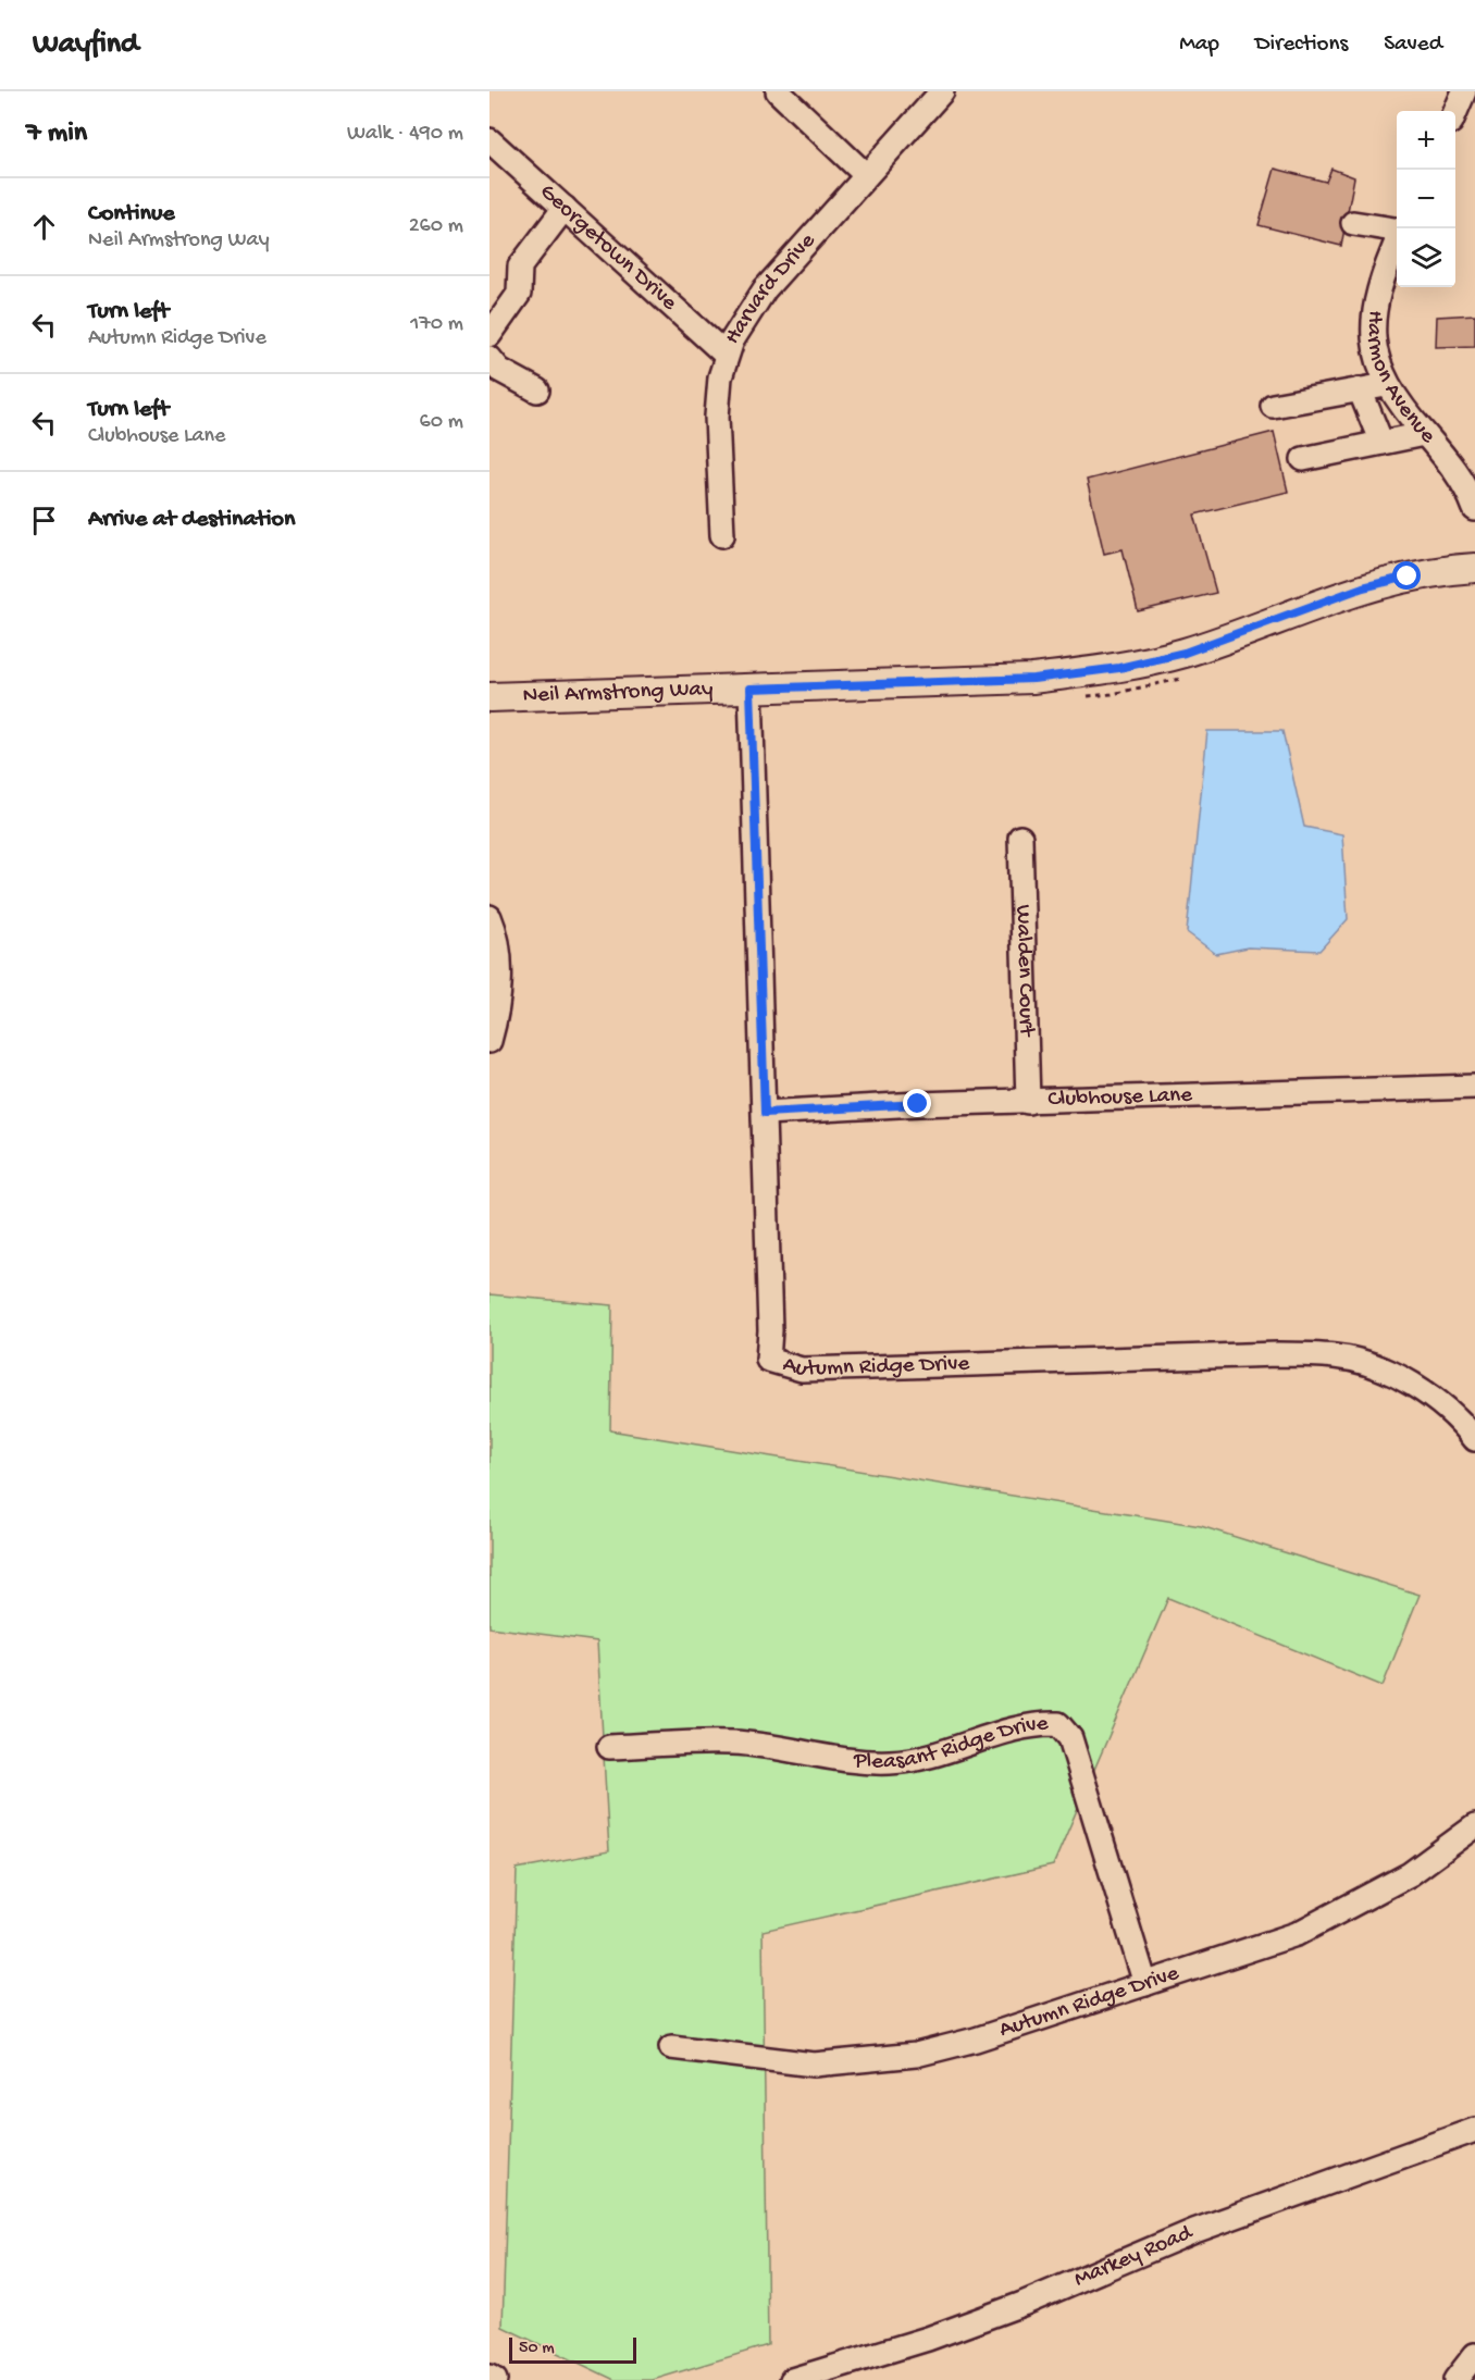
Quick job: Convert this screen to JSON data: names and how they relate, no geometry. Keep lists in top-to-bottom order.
{
  "streets": {
    "main road": ["Neil Armstrong Way"],
    "street": [
      "Georgetown Drive",
      "Harvard Drive",
      "Harmon Avenue",
      "Walden Court",
      "Clubhouse Lane",
      "Autumn Ridge Drive",
      "Pleasant Ridge Drive",
      "Markey Road"
    ]
  },
  "crossings": [
    ["Georgetown Drive", "Harvard Drive"],
    ["Neil Armstrong Way", "Autumn Ridge Drive"],
    ["Walden Court", "Clubhouse Lane"],
    ["Clubhouse Lane", "Autumn Ridge Drive"],
    ["Autumn Ridge Drive", "Pleasant Ridge Drive"]
  ],
  "scale_bar": "50 m",
  "page": {
    "header": "Wayfind",
    "nav": ["Map", "Directions", "Saved"],
    "heading": ["7 min", "Walk · 490 m"],
    "map_buttons": ["+", "−"],
    "list": [
      ["Continue", "Neil Armstrong Way", "260 m"],
      ["Turn left", "Autumn Ridge Drive", "170 m"],
      ["Turn left", "Clubhouse Lane", "60 m"],
      "Arrive at destination"
    ],
    "scale": "50 m"
  }
}
